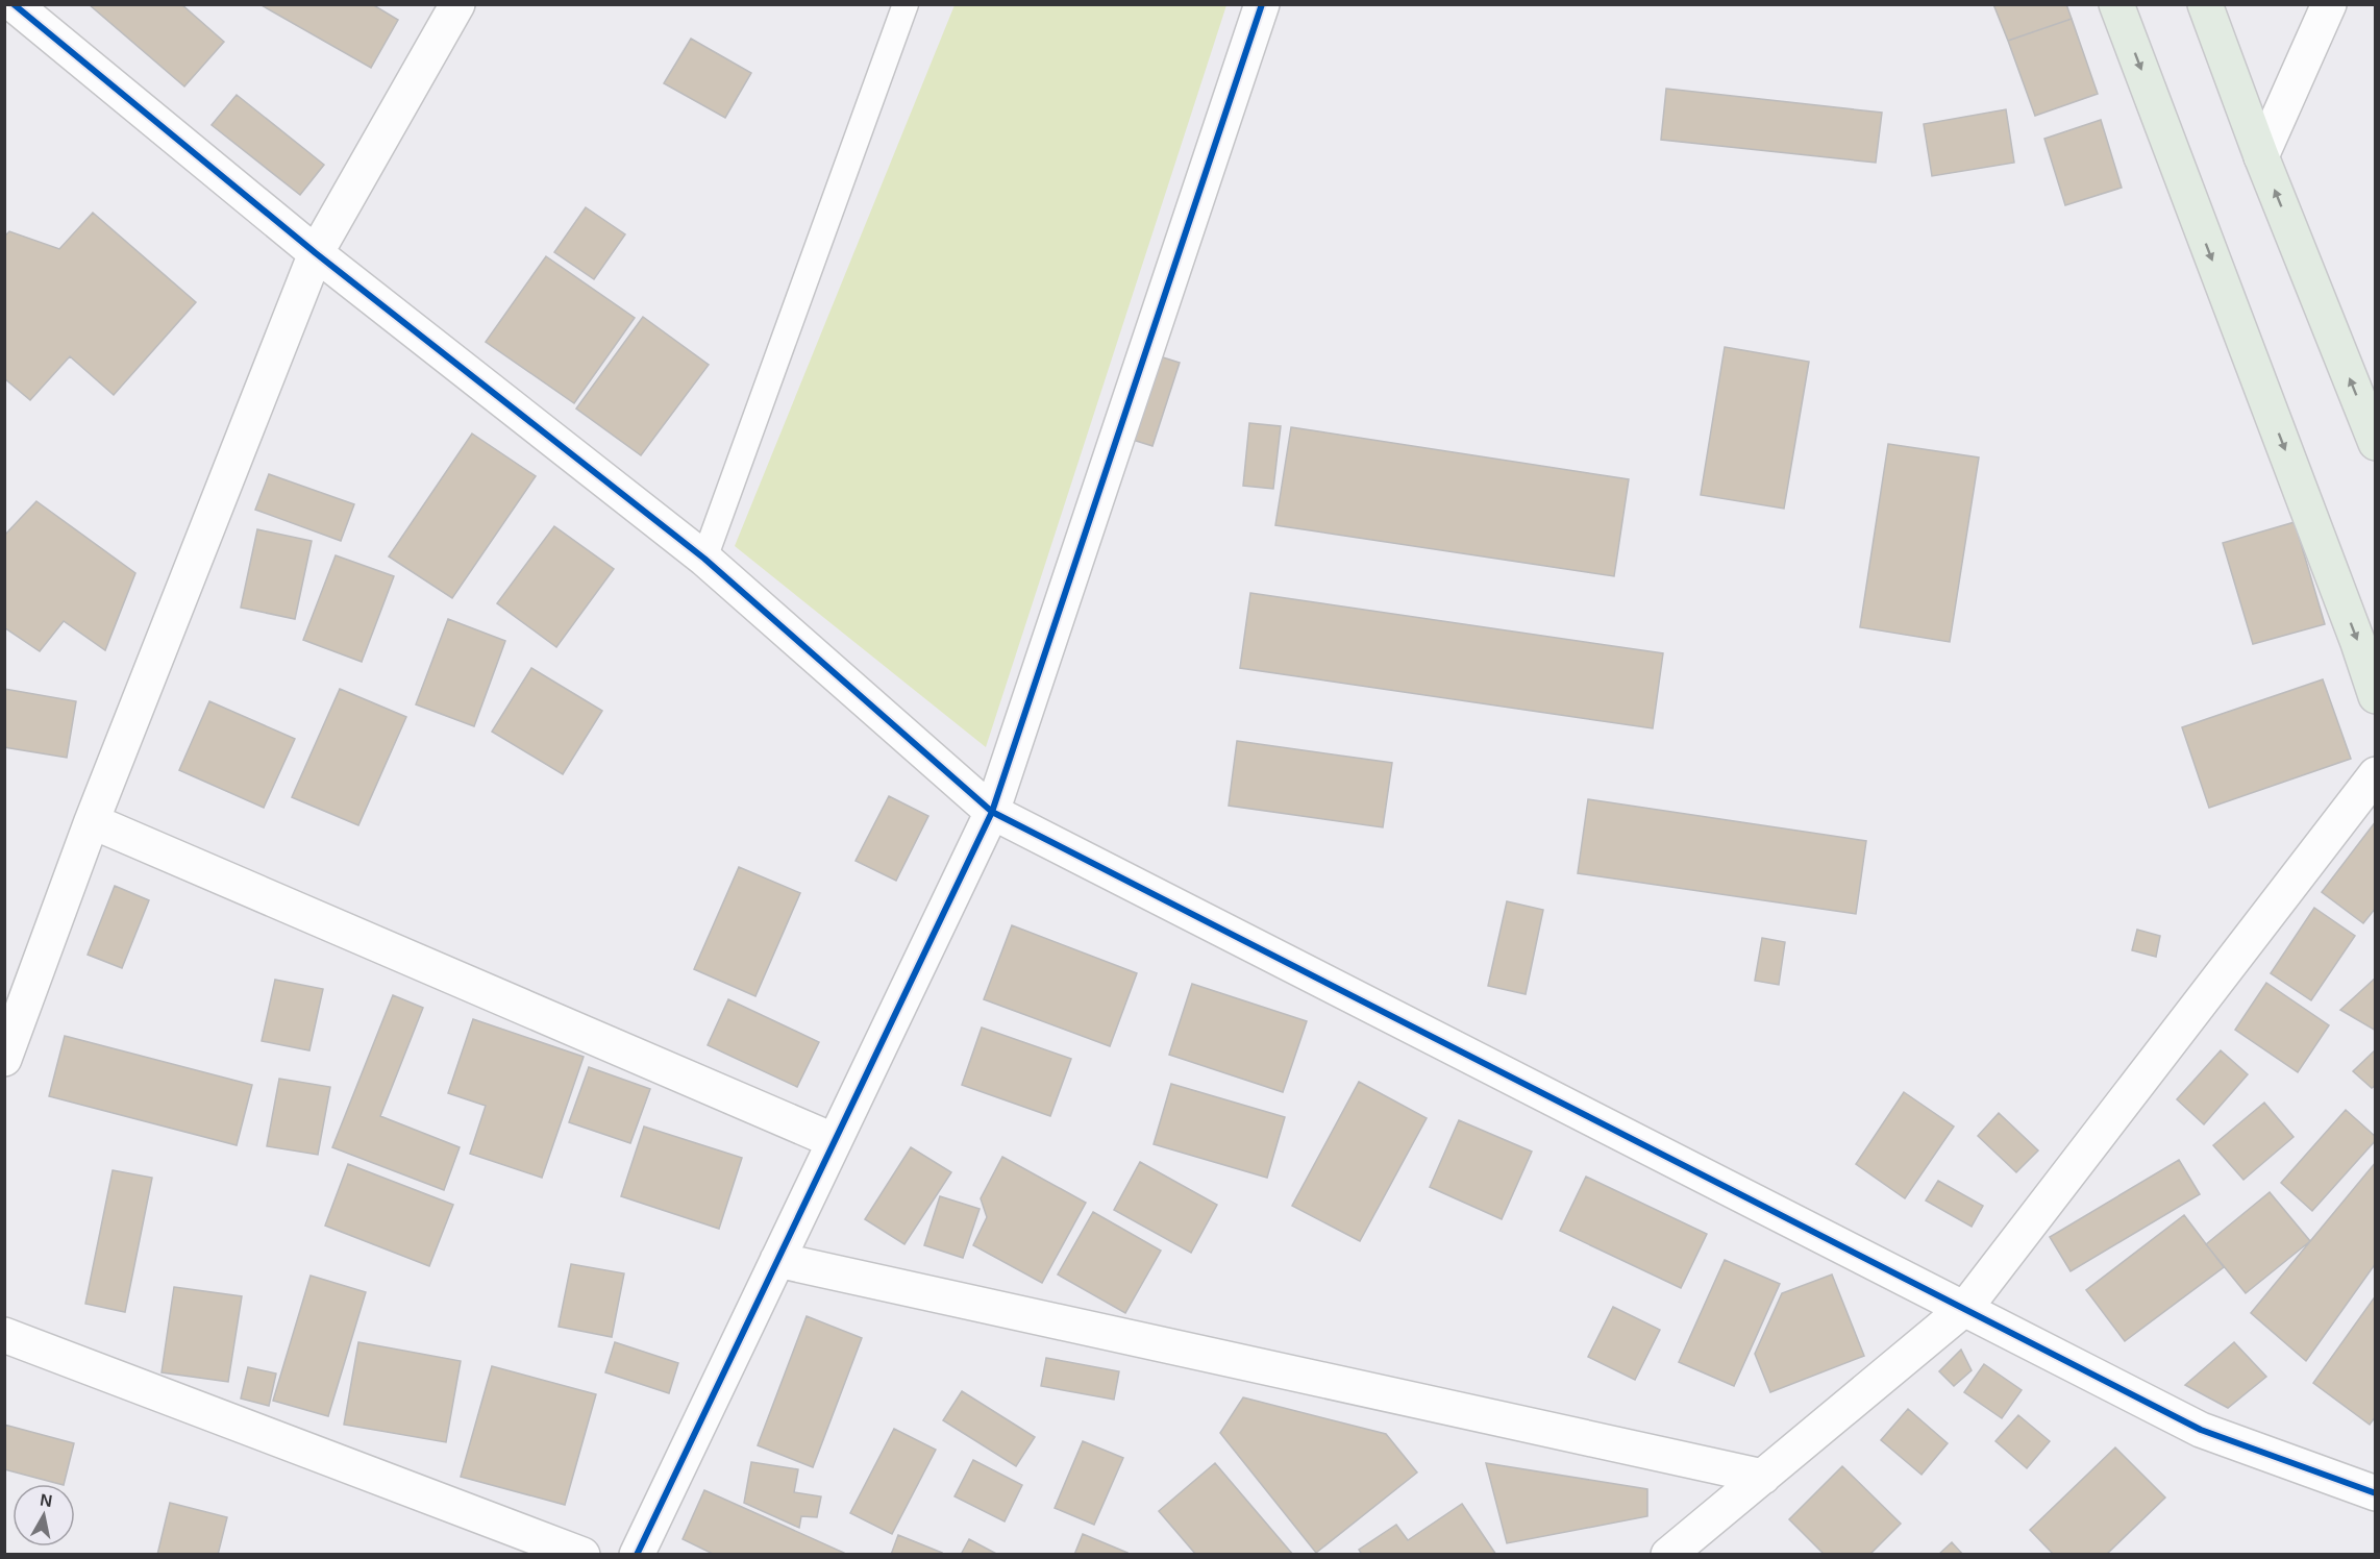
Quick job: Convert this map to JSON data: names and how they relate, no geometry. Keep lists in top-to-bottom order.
{
  "north": "top"
}
